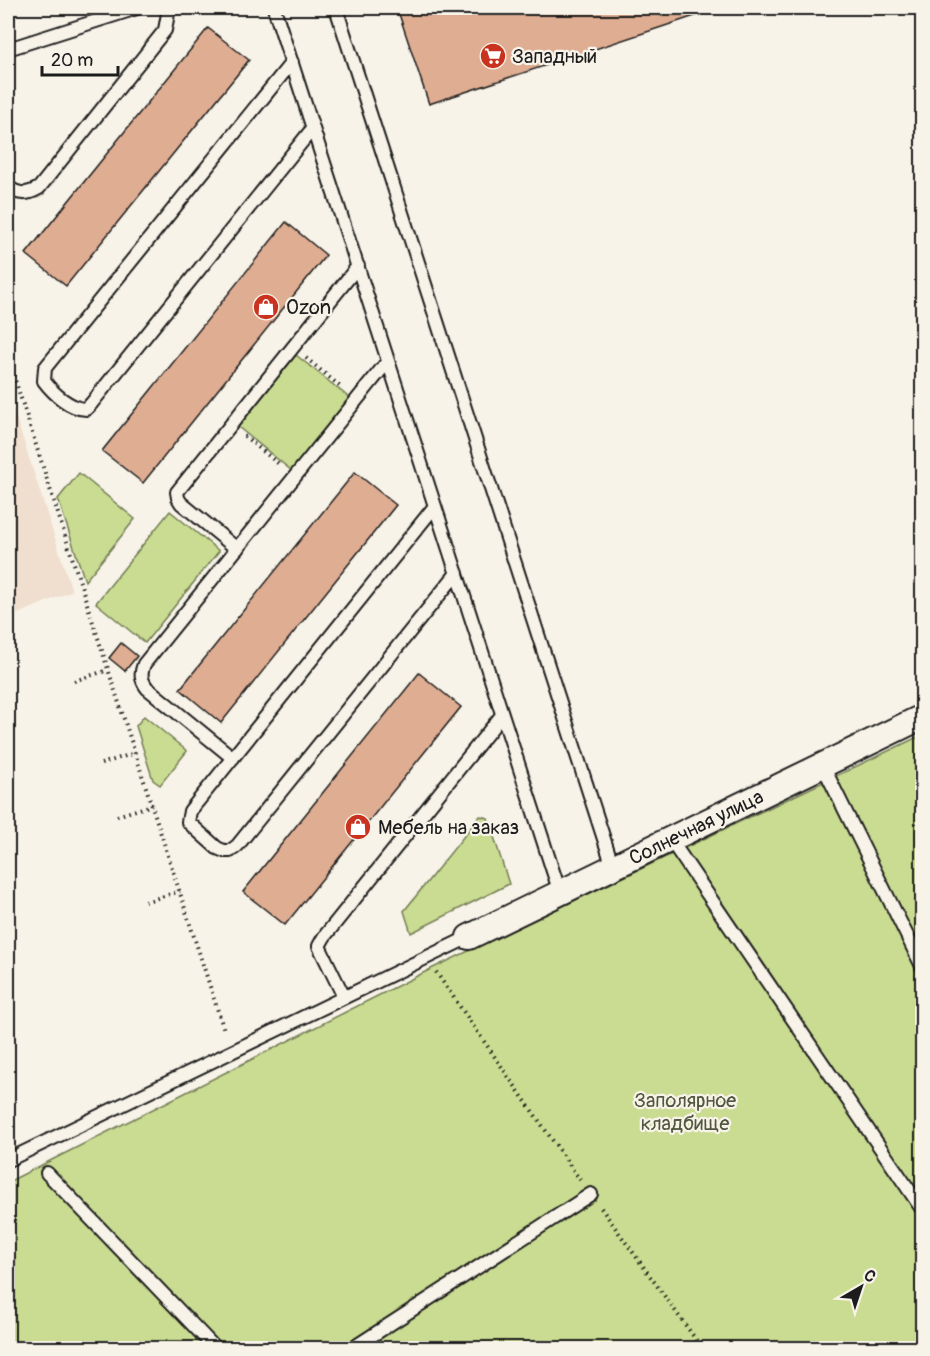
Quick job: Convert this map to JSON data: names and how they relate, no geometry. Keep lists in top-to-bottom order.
{
  "streets": {
    "street": ["Солнечная улица"]
  },
  "parks": ["Заполярное кладбище"],
  "places": {
    "supermarket": ["Западный"],
    "shop": ["Ozon", "Мебель на заказ"]
  },
  "scale_bar": "20 m",
  "north": "top right"
}
